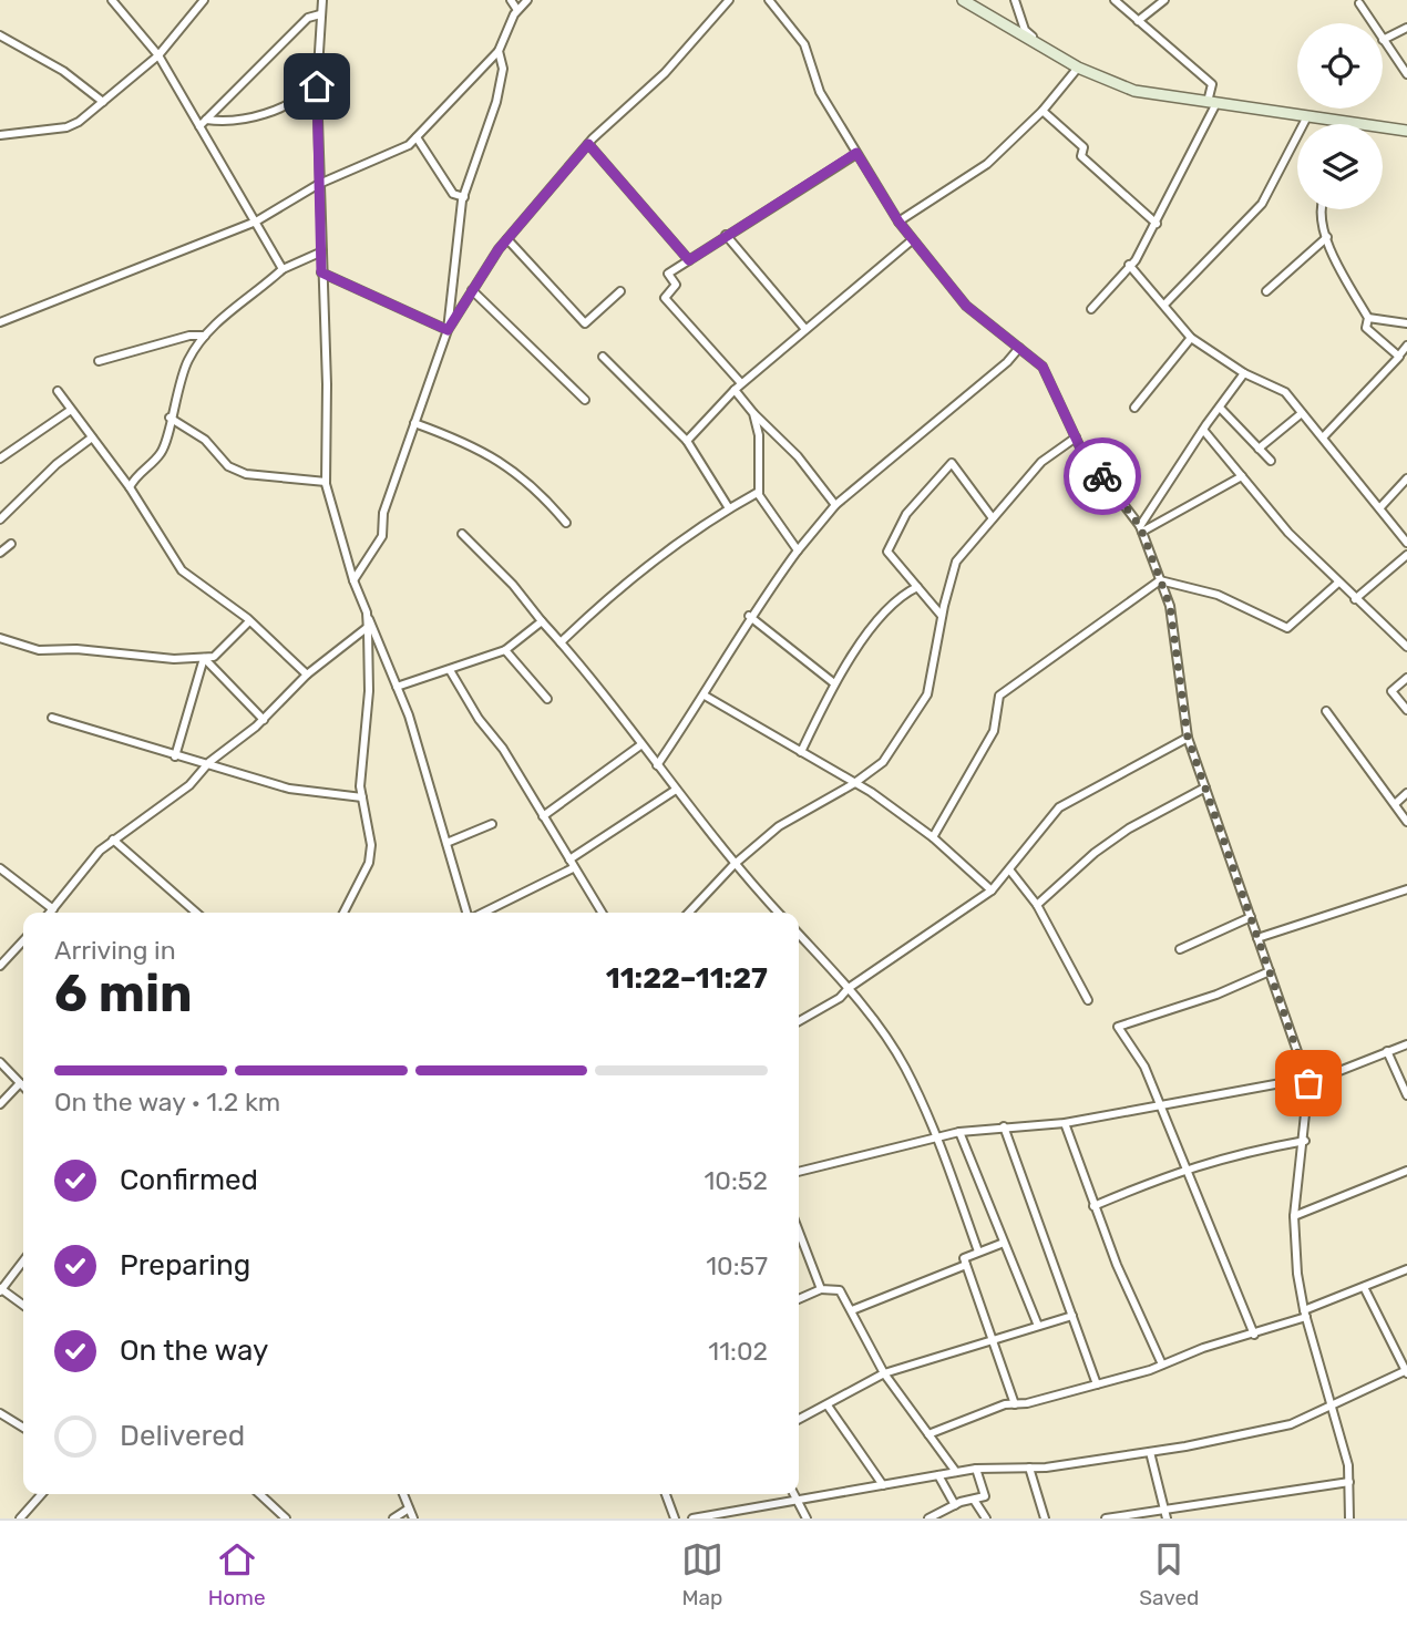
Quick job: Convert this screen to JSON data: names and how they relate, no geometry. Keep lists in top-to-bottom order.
{
  "page": {
    "heading": ["6 min", "Arriving in", "11:22–11:27"],
    "bar": "On the way · 1.2 km",
    "list": [
      ["Confirmed", "10:52"],
      ["Preparing", "10:57"],
      ["On the way", "11:02"],
      "Delivered"
    ],
    "tabs": ["Home", "Map", "Saved"]
  }
}
